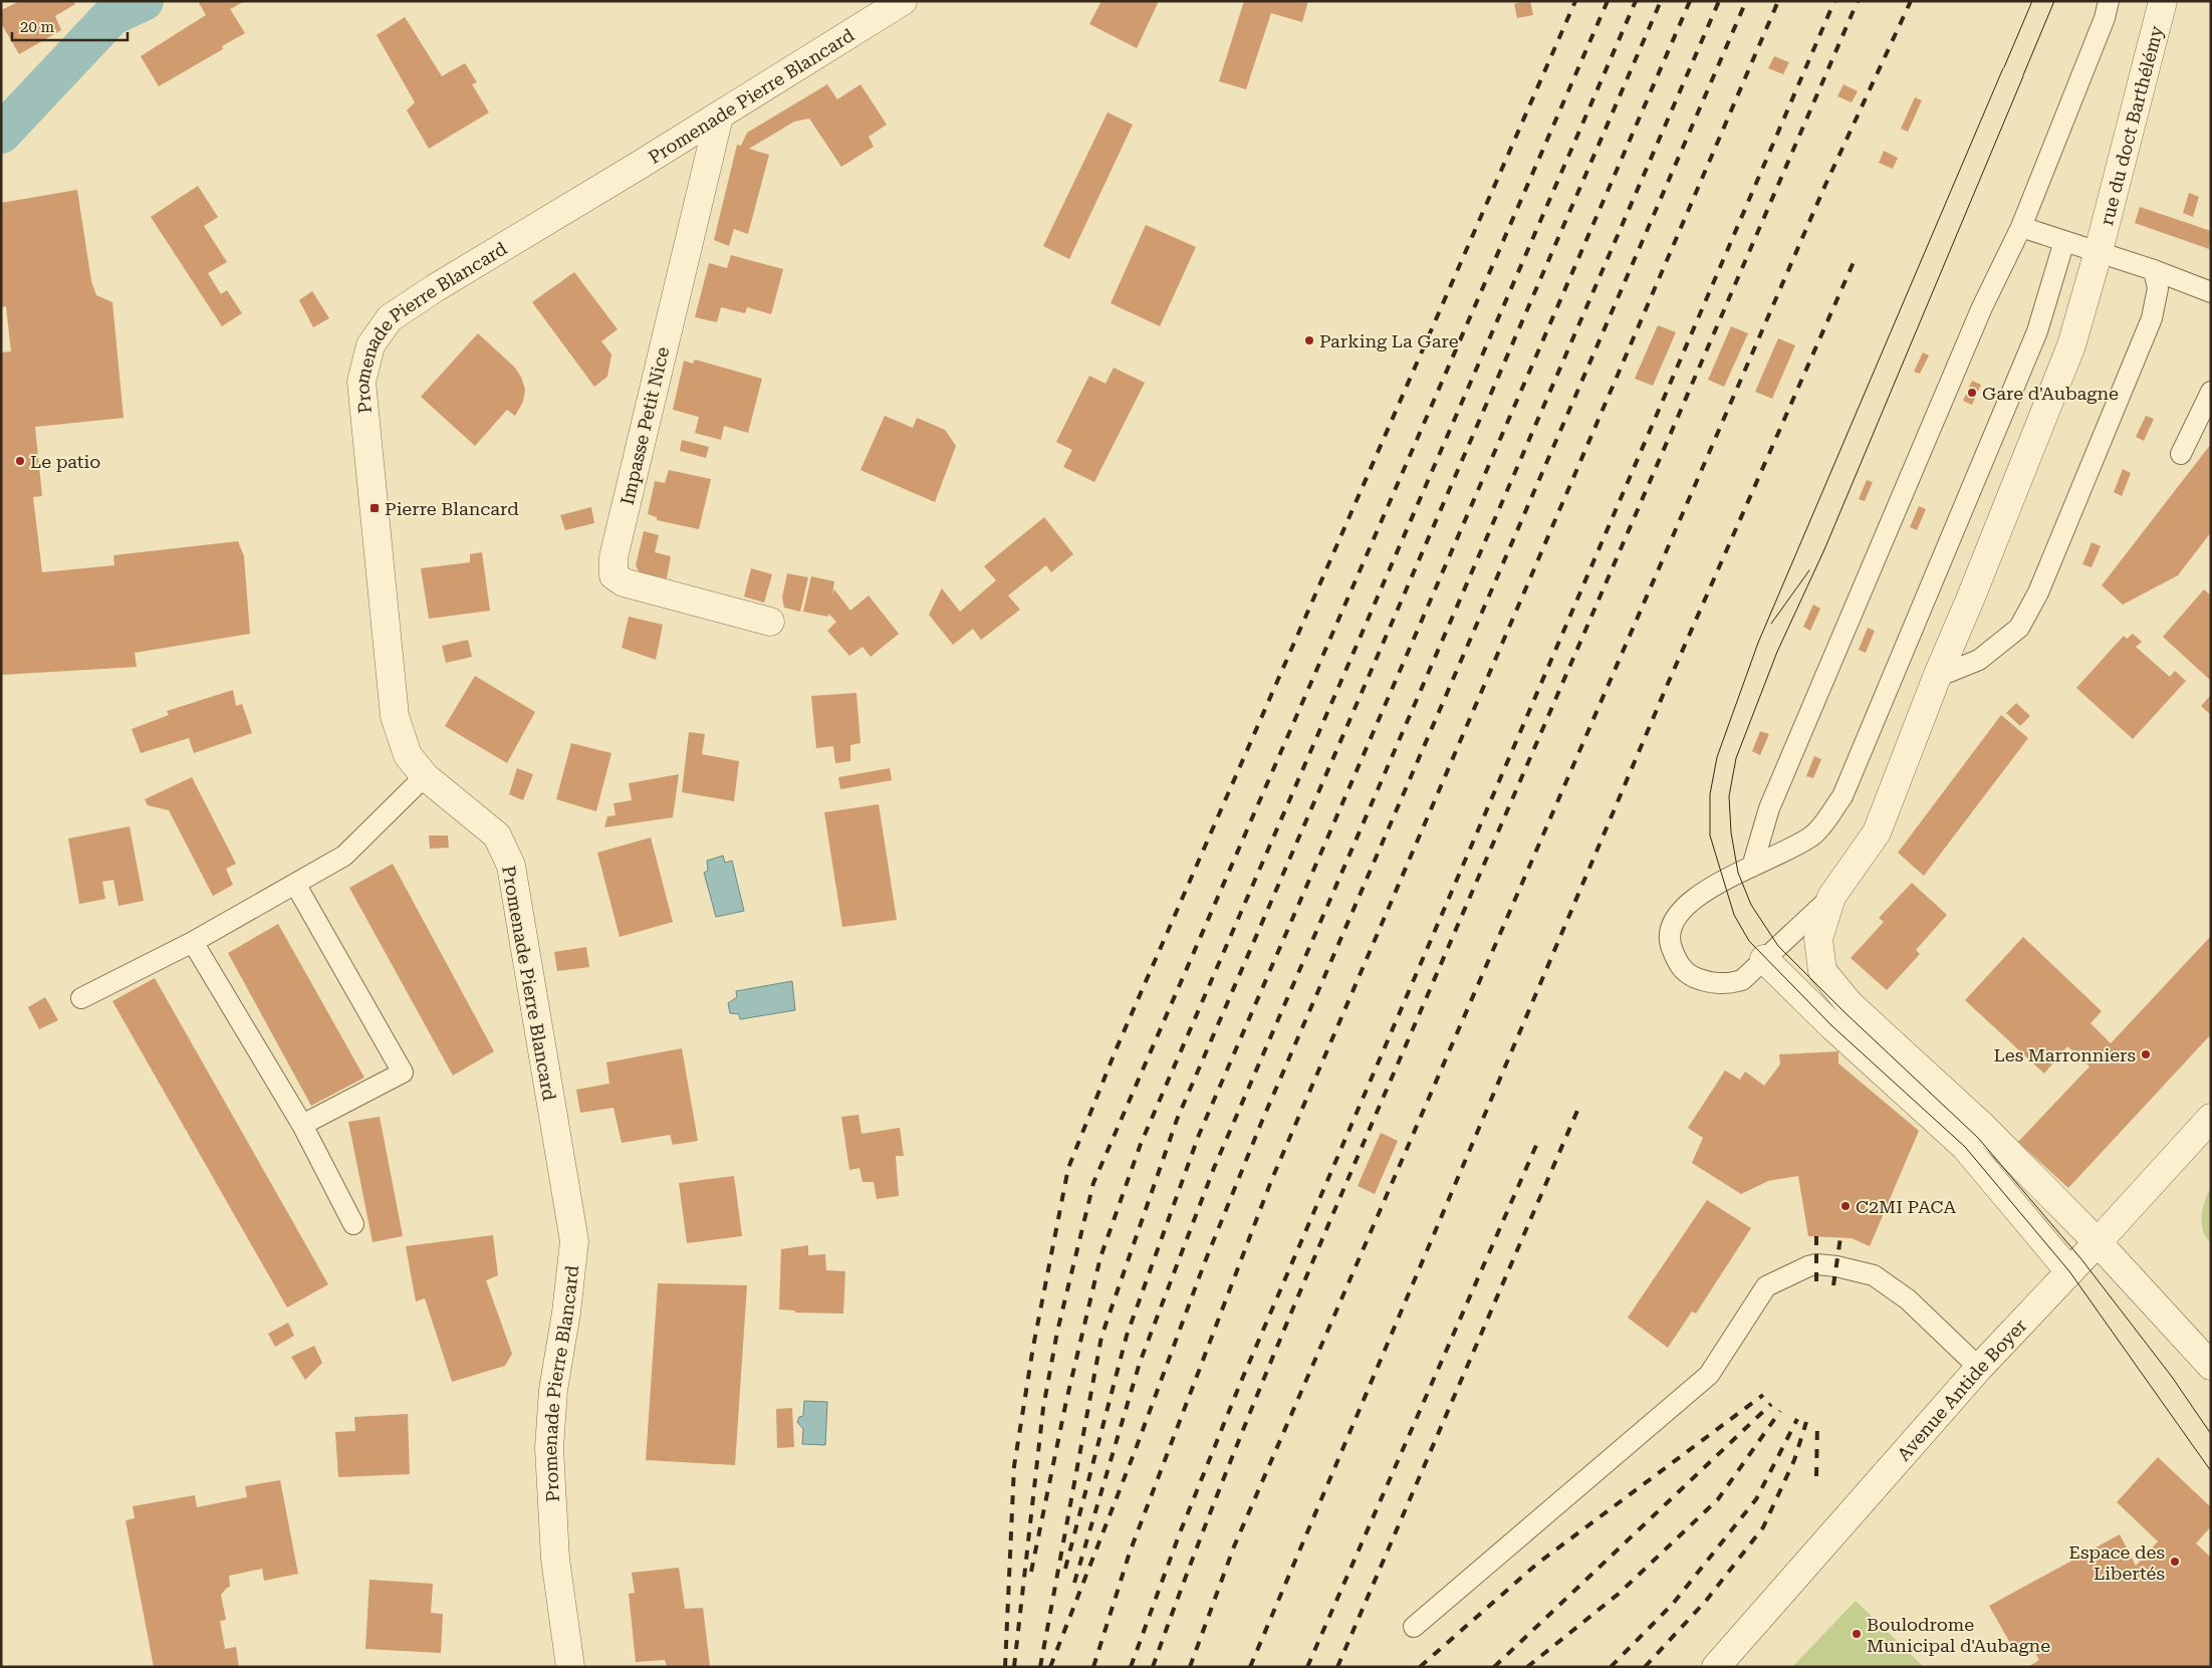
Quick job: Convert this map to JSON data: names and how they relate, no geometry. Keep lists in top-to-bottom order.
{
  "streets": {
    "street": [
      "Promenade Pierre Blancard",
      "rue du doct Barthélémy",
      "Impasse Petit Nice",
      "Avenue Antide Boyer"
    ]
  },
  "crossings": [
    ["Promenade Pierre Blancard", "Impasse Petit Nice"],
    ["rue du doct Barthélémy", "Avenue Antide Boyer"]
  ],
  "places": {
    "other": [
      "Parking La Gare",
      "Gare d'Aubagne",
      "Le patio",
      "Les Marronniers",
      "C2MI PACA",
      "Espace des Libertés",
      "Boulodrome Municipal d'Aubagne"
    ],
    "transit": ["Pierre Blancard"]
  },
  "scale_bar": "20 m"
}
